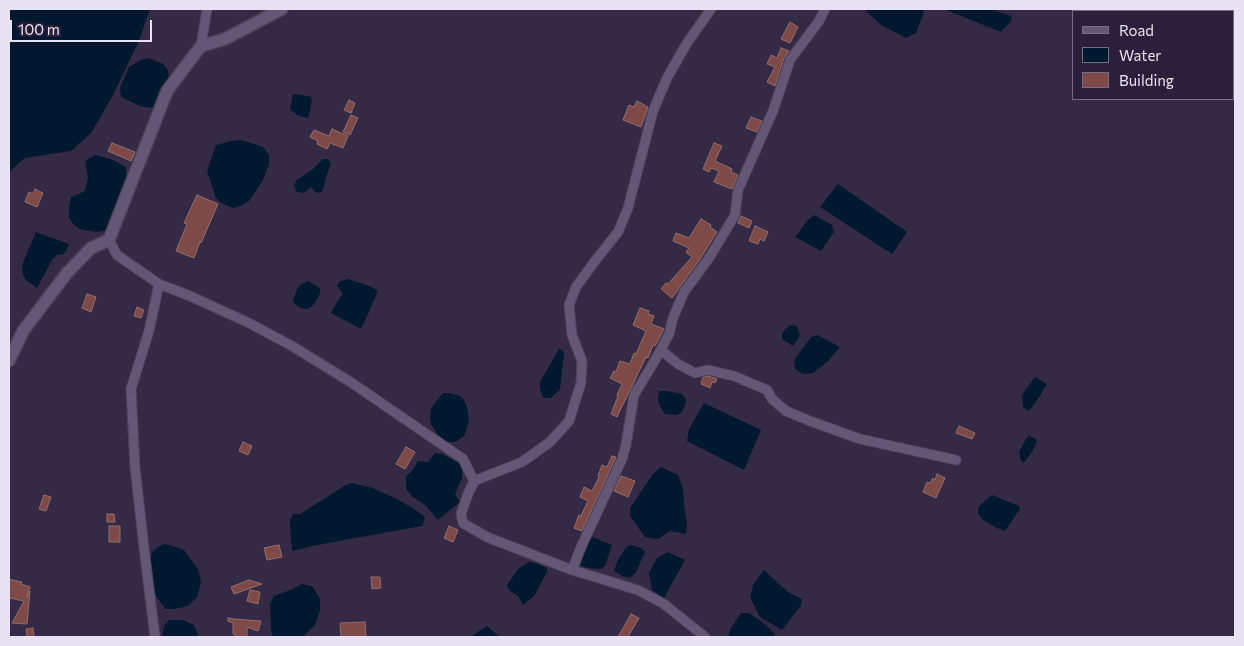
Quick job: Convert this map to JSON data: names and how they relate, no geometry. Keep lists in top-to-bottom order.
{
  "legend": ["Road", "Water", "Building"],
  "scale_bar": "100 m"
}
